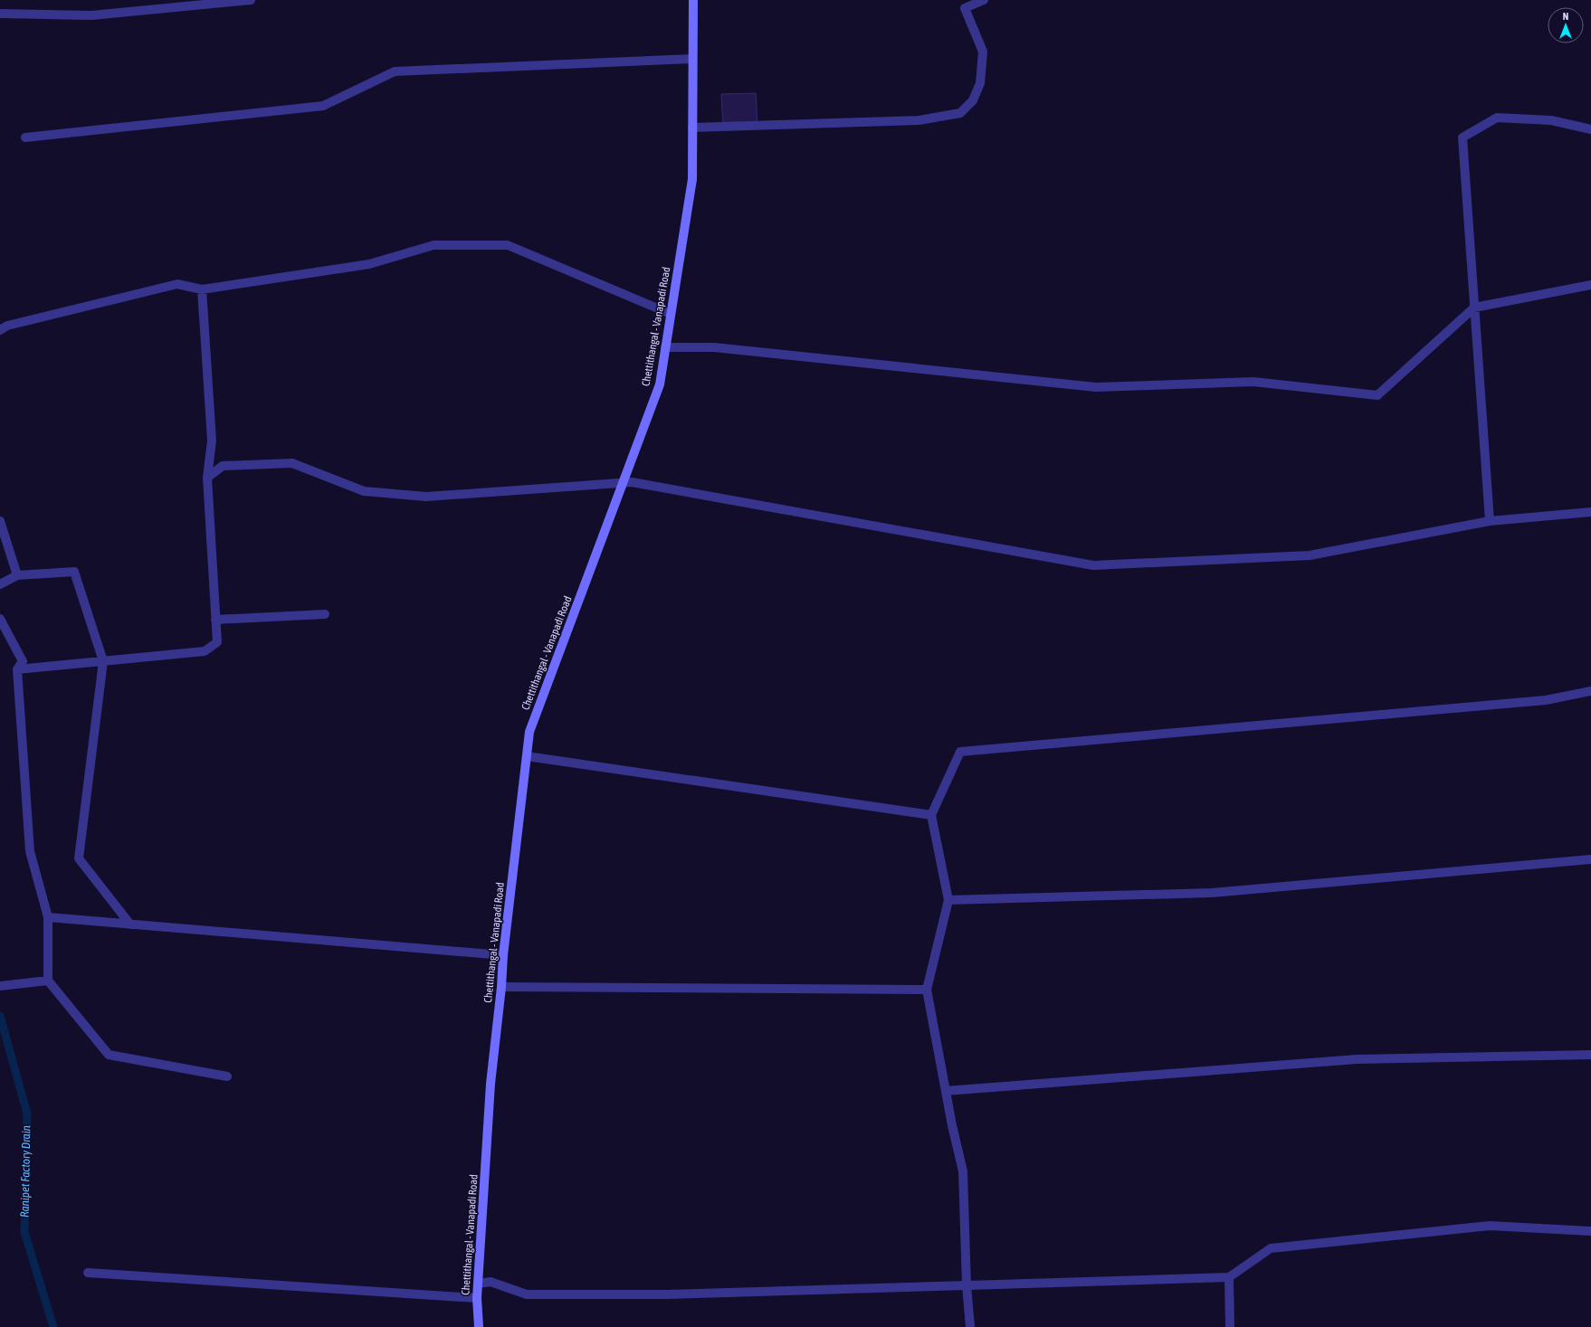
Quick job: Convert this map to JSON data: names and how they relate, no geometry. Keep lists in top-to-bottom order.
{
  "streets": {
    "street": ["Chettithangal - Vanapadi Road"]
  },
  "water": ["Ranipet Factory Drain"],
  "north": "top"
}
